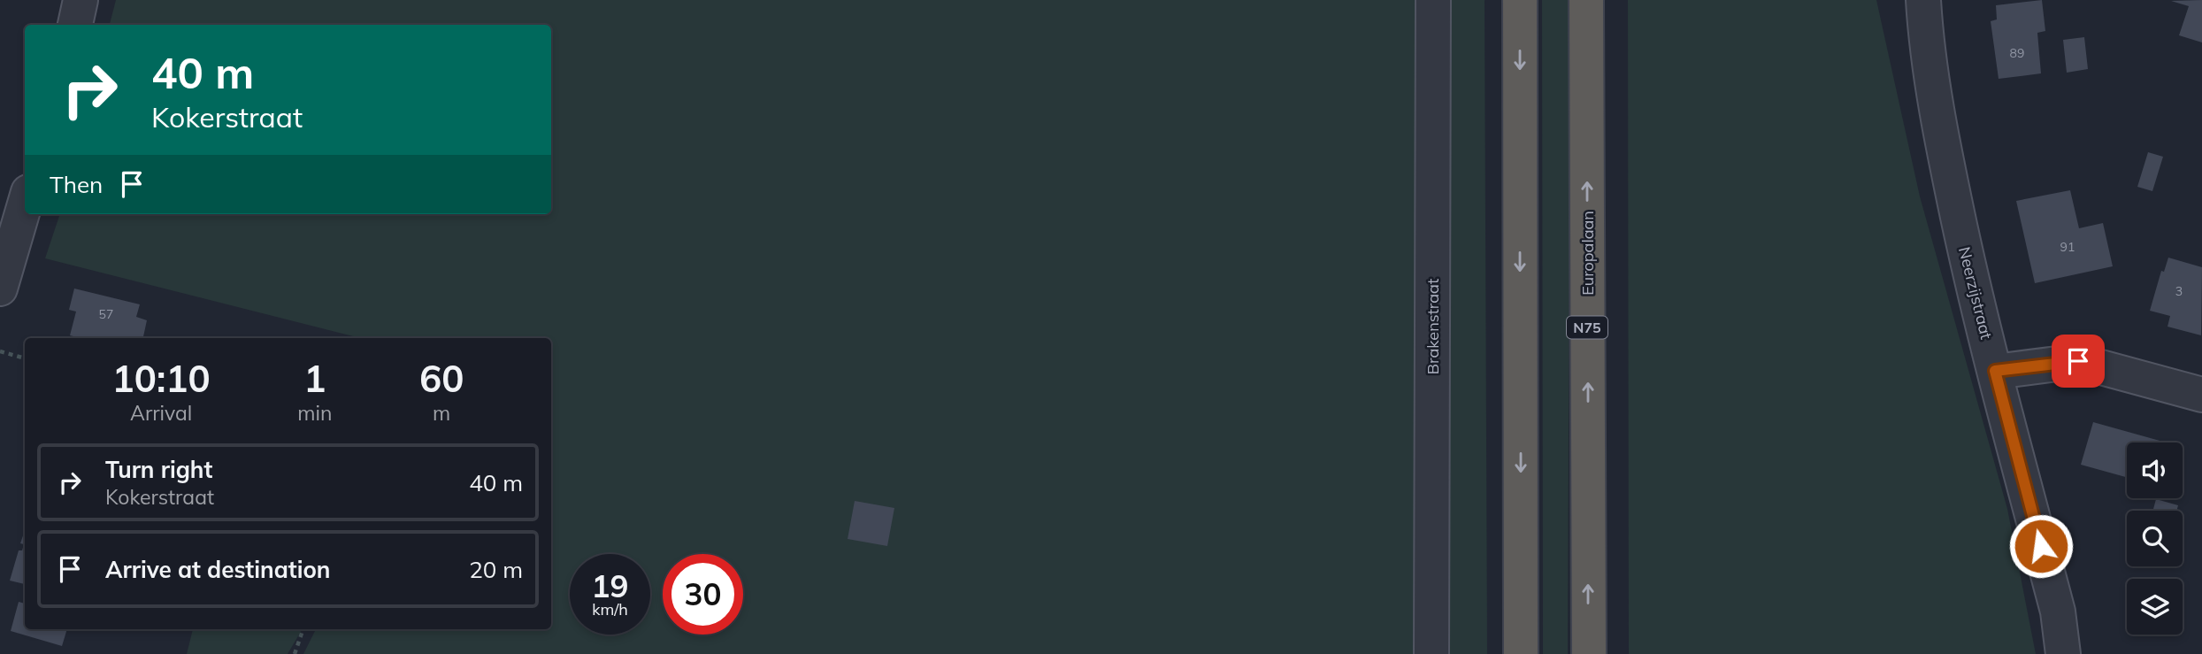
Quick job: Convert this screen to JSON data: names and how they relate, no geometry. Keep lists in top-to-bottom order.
{
  "streets": {
    "highway": ["Europalaan", "N75"],
    "street": ["Neerzijstraat", "Brakenstraat"]
  },
  "house_numbers": [
    "89",
    "91",
    "3",
    "57"
  ],
  "page": {
    "turn": ["40 m", "Kokerstraat"],
    "then": "Then",
    "eta": [
      "10:10",
      "Arrival",
      "1",
      "min",
      "60",
      "m"
    ],
    "list": [
      {
        "name": "Turn right",
        "note": "Kokerstraat",
        "value": "40 m"
      },
      {
        "name": "Arrive at destination",
        "value": "20 m"
      }
    ],
    "speed": "19 km/h",
    "limit": "30"
  }
}
